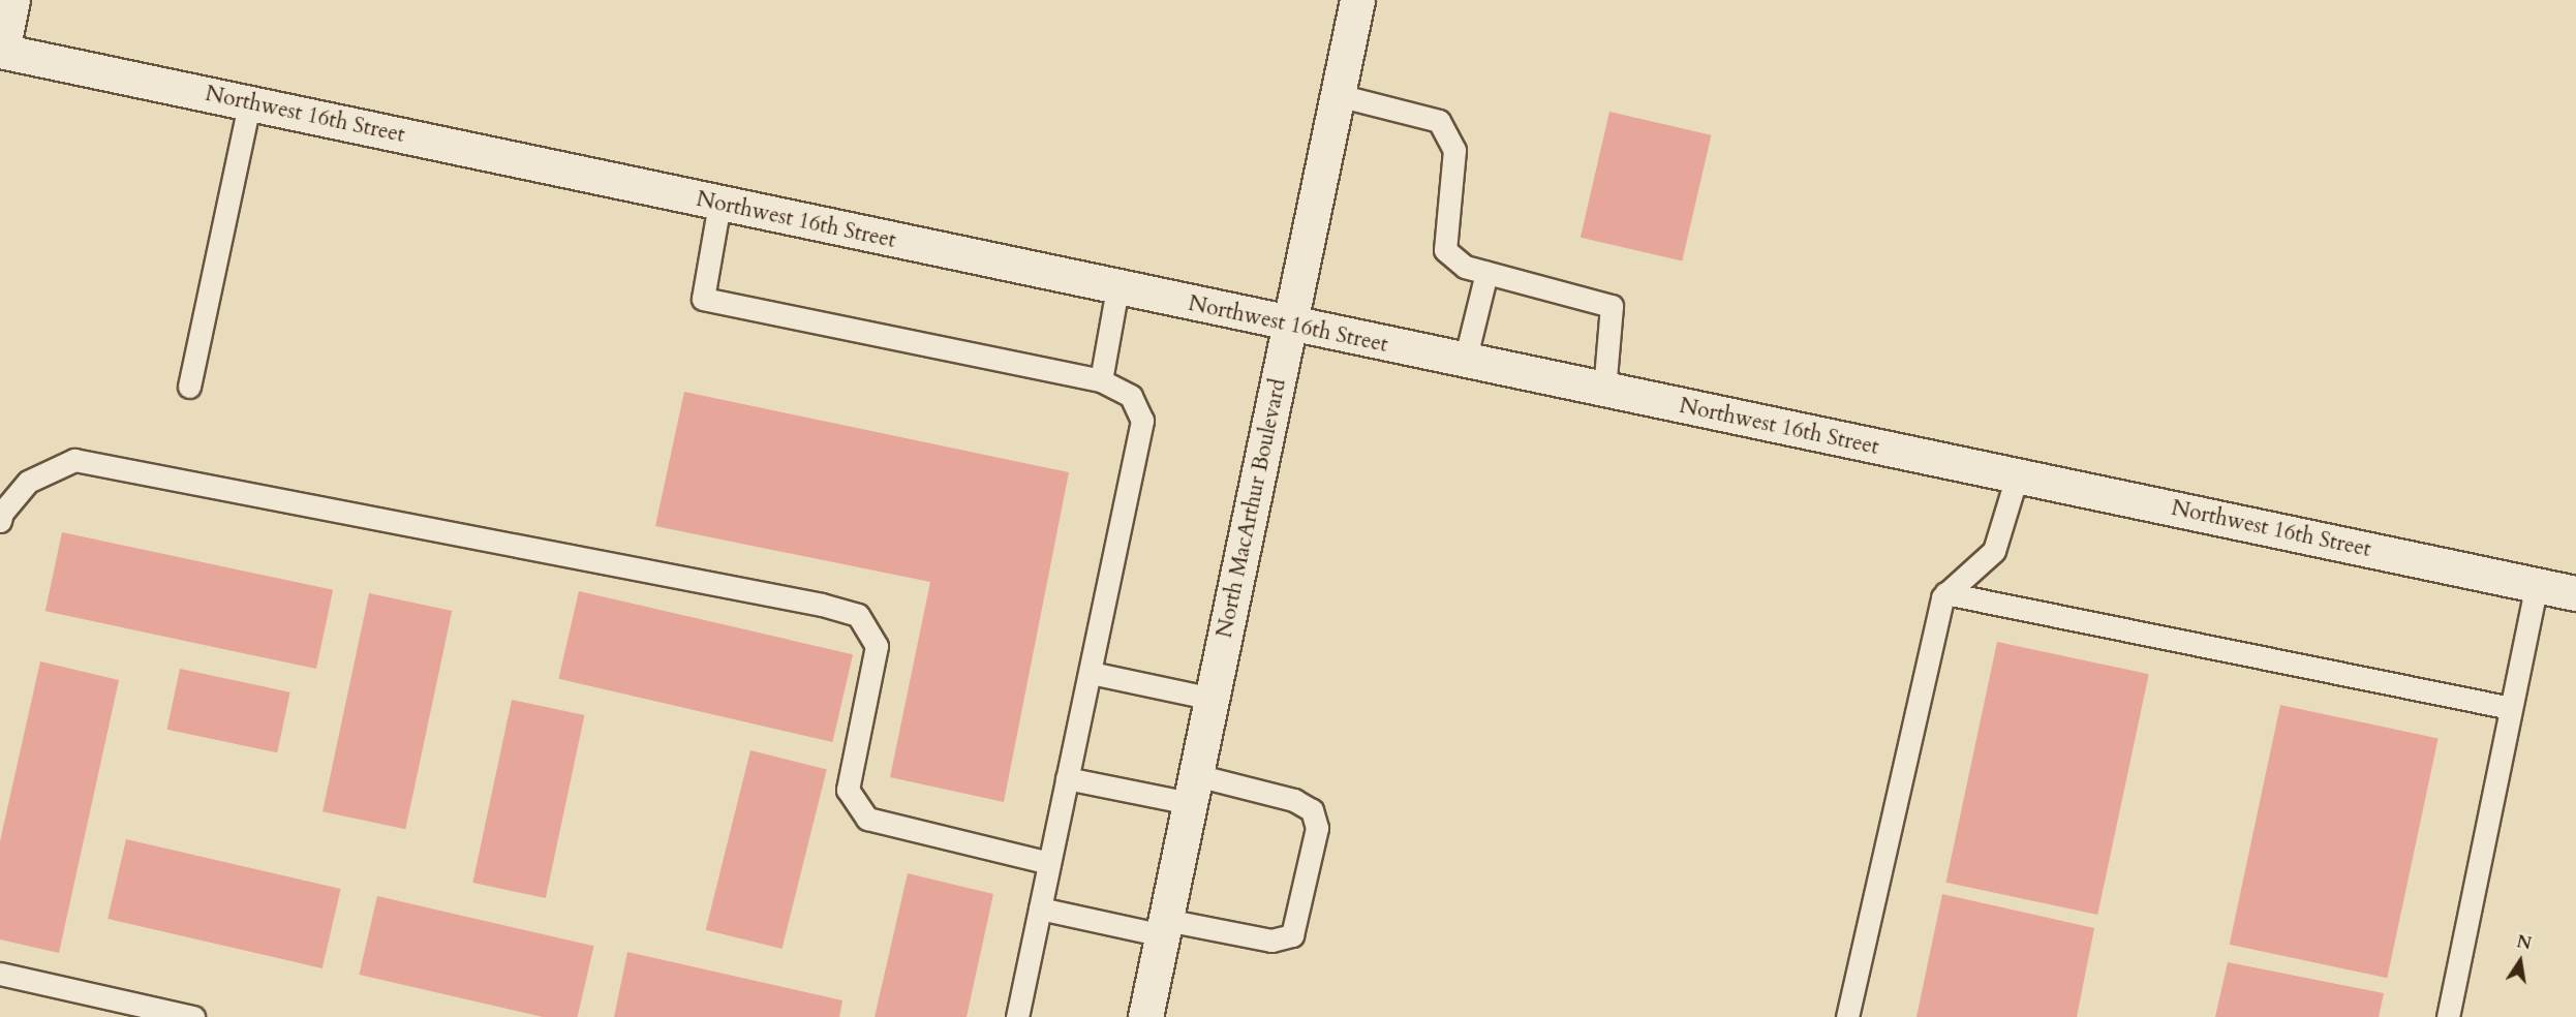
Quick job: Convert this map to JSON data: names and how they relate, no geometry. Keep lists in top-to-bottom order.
{
  "streets": {
    "street": ["Northwest 16th Street", "North MacArthur Boulevard"]
  },
  "crossings": [
    ["Northwest 16th Street", "North MacArthur Boulevard"]
  ],
  "north": "top"
}
